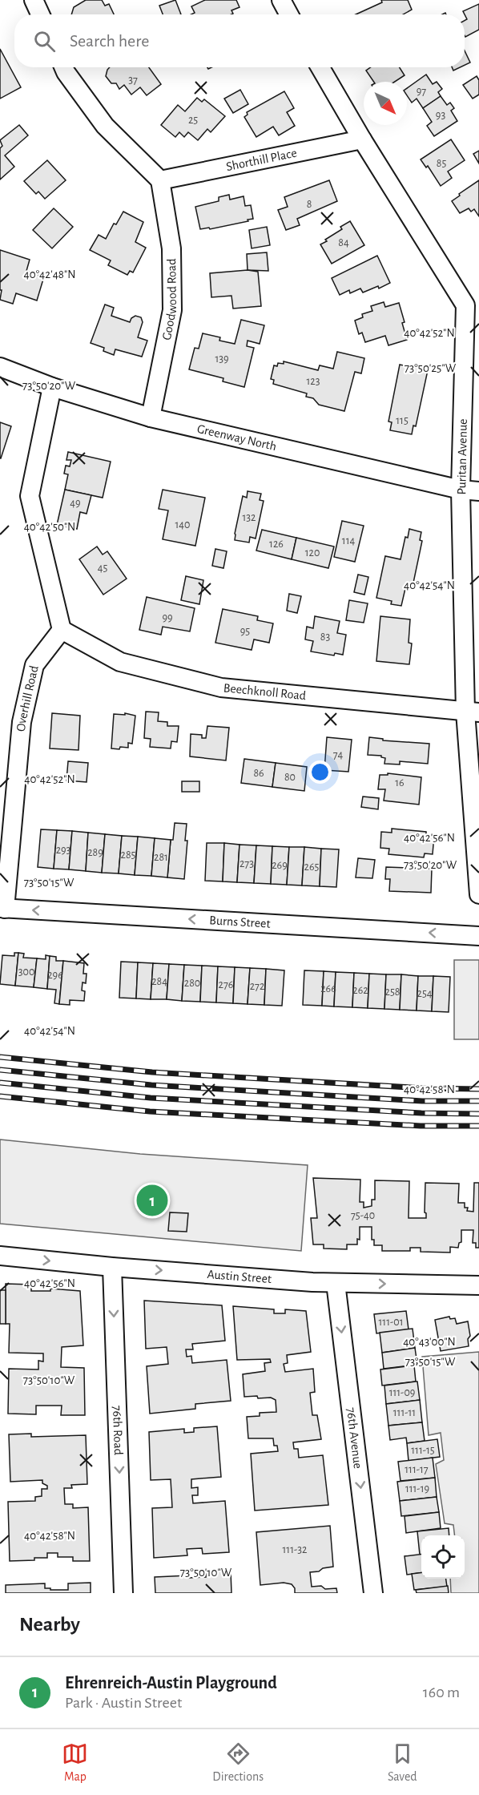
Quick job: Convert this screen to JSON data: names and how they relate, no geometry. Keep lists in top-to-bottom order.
{
  "streets": {
    "street": [
      "Shorthill Place",
      "Goodwood Road",
      "Greenway North",
      "Puritan Avenue",
      "Beechknoll Road",
      "Overhill Road",
      "Burns Street",
      "Austin Street",
      "76th Road",
      "76th Avenue"
    ]
  },
  "crossings": [
    ["Shorthill Place", "Goodwood Road"],
    ["Shorthill Place", "Puritan Avenue"],
    ["Goodwood Road", "Greenway North"],
    ["Greenway North", "Puritan Avenue"],
    ["Puritan Avenue", "Beechknoll Road"],
    ["Beechknoll Road", "Overhill Road"],
    ["Overhill Road", "Burns Street"],
    ["Austin Street", "76th Road"],
    ["Austin Street", "76th Avenue"]
  ],
  "one_way": [
    "Burns Street",
    "Austin Street",
    "76th Road",
    "76th Avenue"
  ],
  "house_numbers": [
    "37",
    "97",
    "93",
    "25",
    "85",
    "8",
    "84",
    "139",
    "123",
    "115",
    "49",
    "132",
    "140",
    "114",
    "126",
    "120",
    "45",
    "99",
    "95",
    "83",
    "74",
    "86",
    "80",
    "16",
    "293",
    "289",
    "285",
    "281",
    "273",
    "269",
    "265",
    "300",
    "296",
    "284",
    "280",
    "276",
    "272",
    "266",
    "262",
    "258",
    "254",
    "75-40",
    "111-01",
    "111-09",
    "111-11",
    "111-15",
    "111-17",
    "111-19",
    "111-32"
  ],
  "north": "bottom right",
  "page": {
    "search": "Search here",
    "pins": "1",
    "heading": "Nearby",
    "list": [
      {
        "mark": "1",
        "name": "Ehrenreich-Austin Playground",
        "note": "Park · Austin Street",
        "value": "160 m"
      }
    ],
    "nav": ["Map", "Directions", "Saved"]
  },
  "coordinates": [
    "40°42'48\"N",
    "40°42'52\"N",
    "73°50'25\"W",
    "73°50'20\"W",
    "40°42'50\"N",
    "40°42'54\"N",
    "40°42'56\"N",
    "73°50'15\"W",
    "40°42'58\"N",
    "40°43'00\"N",
    "73°50'10\"W"
  ]
}
